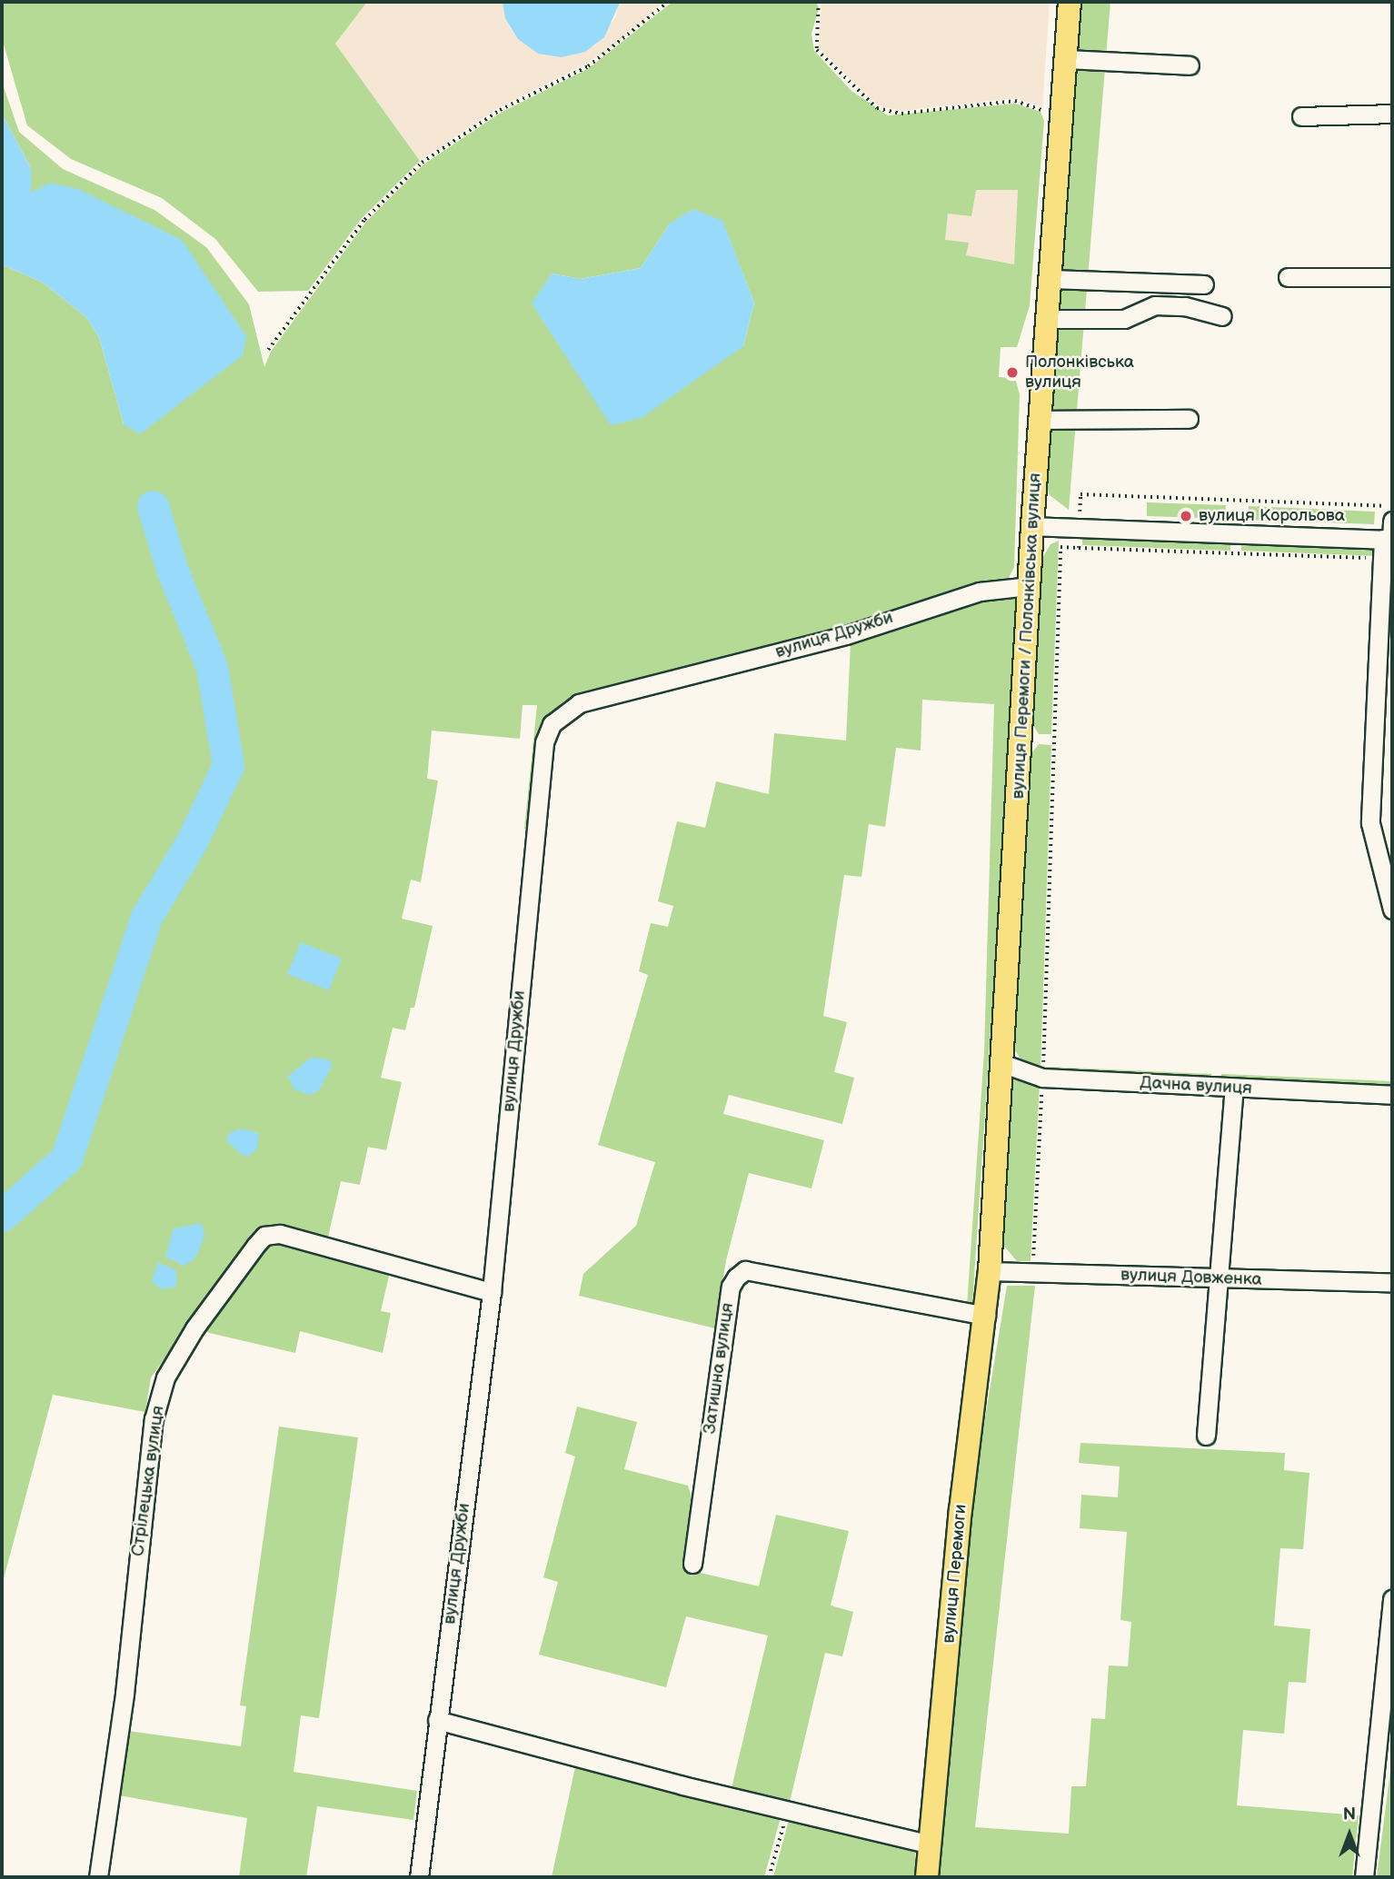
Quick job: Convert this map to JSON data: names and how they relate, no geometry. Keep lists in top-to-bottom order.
{
  "streets": {
    "main road": ["вулиця Перемоги / Полонківська вулиця", "вулиця Перемоги"],
    "street": [
      "вулиця Дружби",
      "Дачна вулиця",
      "вулиця Довженка",
      "Затишна вулиця",
      "Стрілецька вулиця"
    ]
  },
  "crossings": [
    ["вулиця Дружби", "вулиця Перемоги / Полонківська вулиця"],
    ["вулиця Дружби", "Стрілецька вулиця"],
    ["вулиця Перемоги / Полонківська вулиця", "Дачна вулиця"],
    ["вулиця Перемоги / Полонківська вулиця", "вулиця Довженка"],
    ["вулиця Перемоги / Полонківська вулиця", "вулиця Перемоги"],
    ["вулиця Довженка", "вулиця Перемоги"],
    ["Затишна вулиця", "вулиця Перемоги"]
  ],
  "places": ["Полонківська вулиця", "вулиця Корольова"],
  "north": "top"
}
